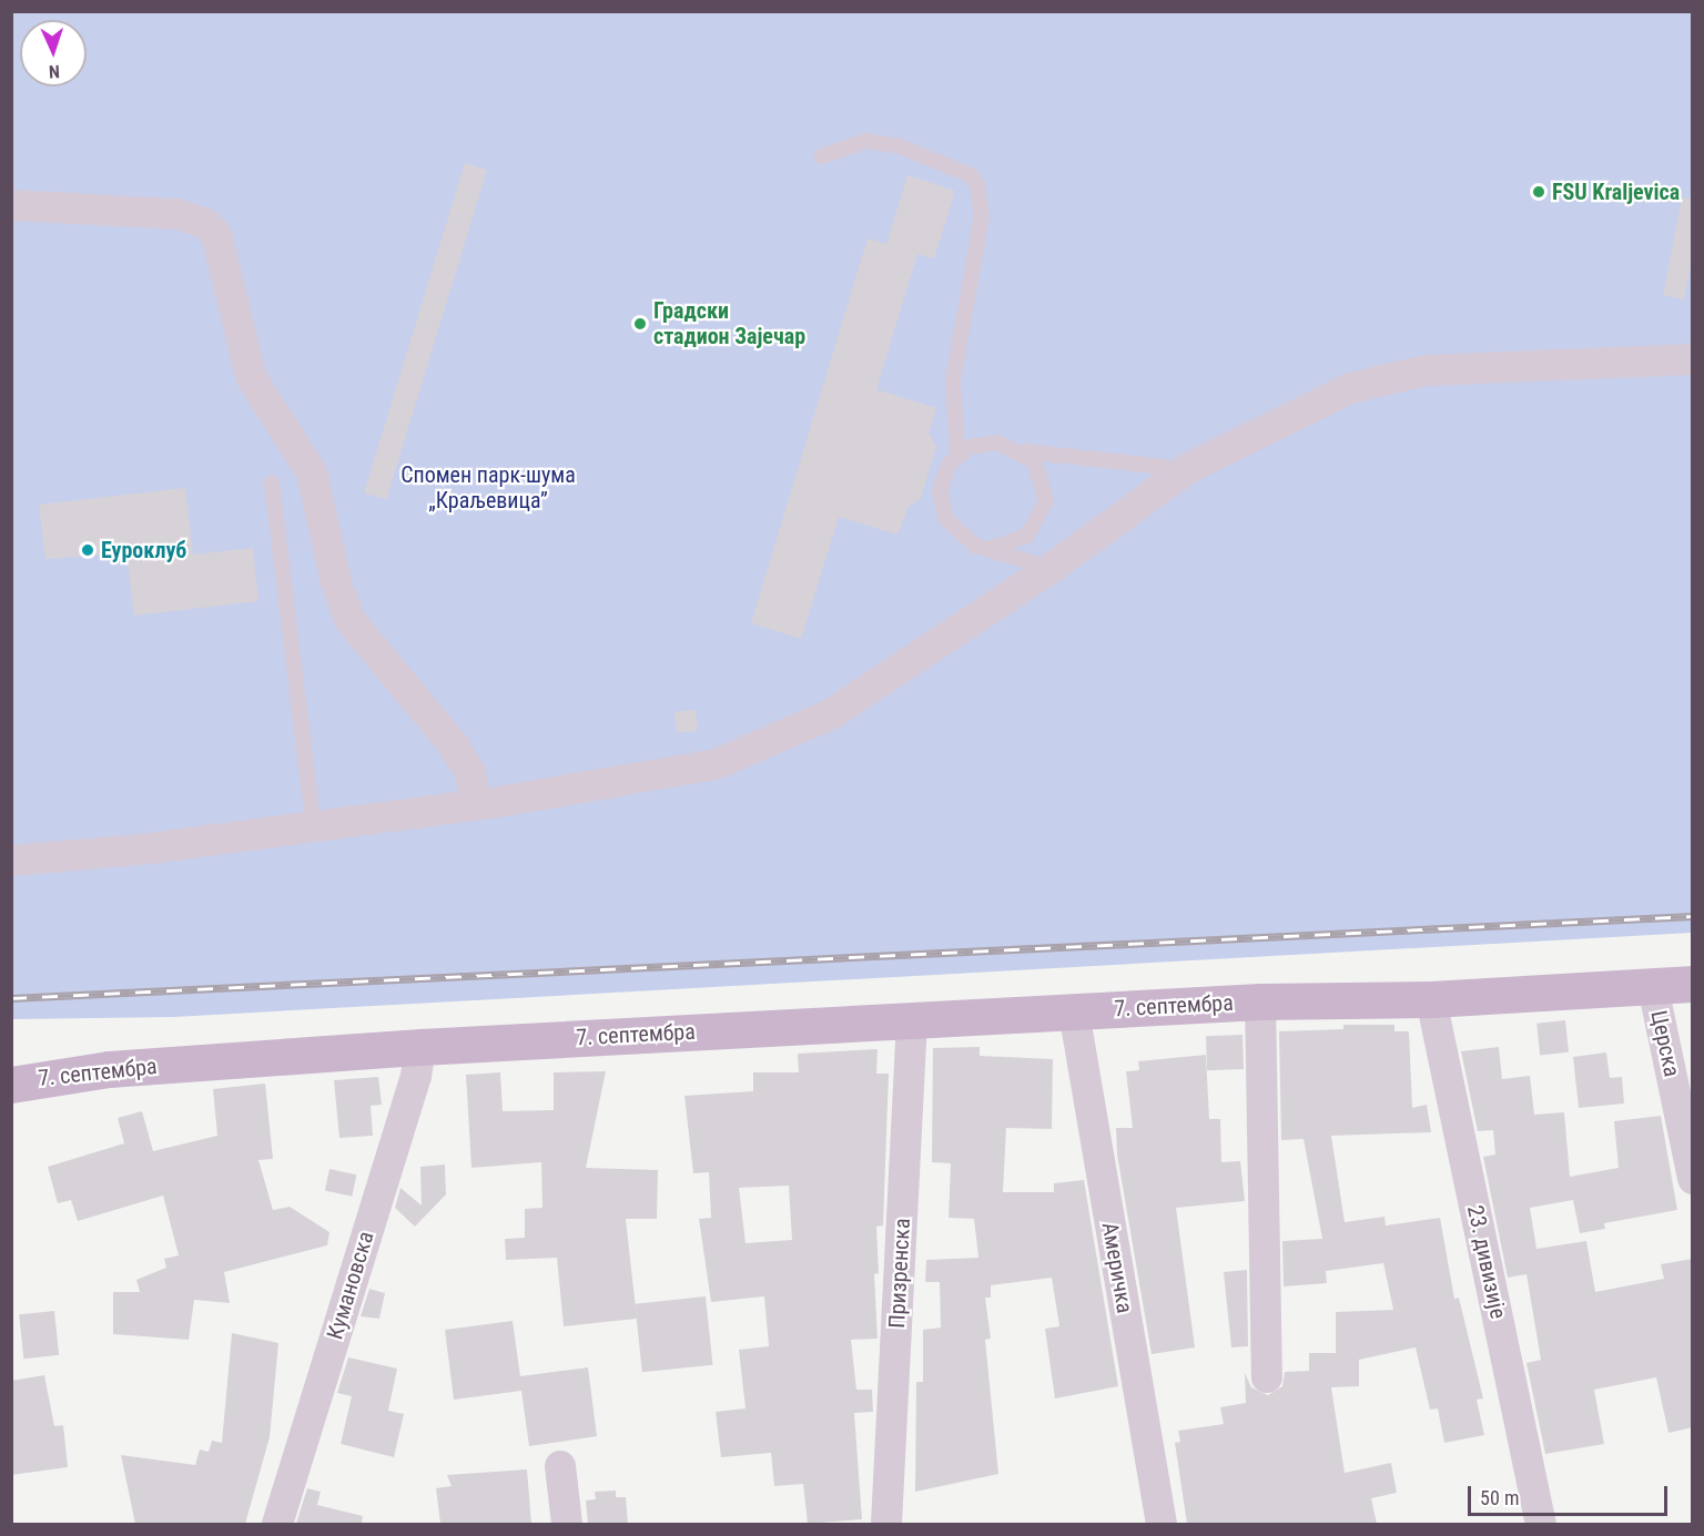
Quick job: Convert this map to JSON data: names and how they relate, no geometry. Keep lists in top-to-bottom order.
{
  "streets": {
    "main road": ["7. септембра"],
    "street": [
      "Церска",
      "23. дивизије",
      "Америчка",
      "Призренска",
      "Кумановска"
    ]
  },
  "crossings": [
    ["7. септембра", "Церска"],
    ["7. септембра", "23. дивизије"],
    ["7. септембра", "Америчка"],
    ["7. септембра", "Призренска"],
    ["7. септембра", "Кумановска"]
  ],
  "parks": ["Спомен парк-шума „Краљевица”"],
  "places": ["FSU Kraljevica", "Градски стадион Зајечар", "Еуроклуб"],
  "scale_bar": "50 m",
  "north": "bottom"
}
